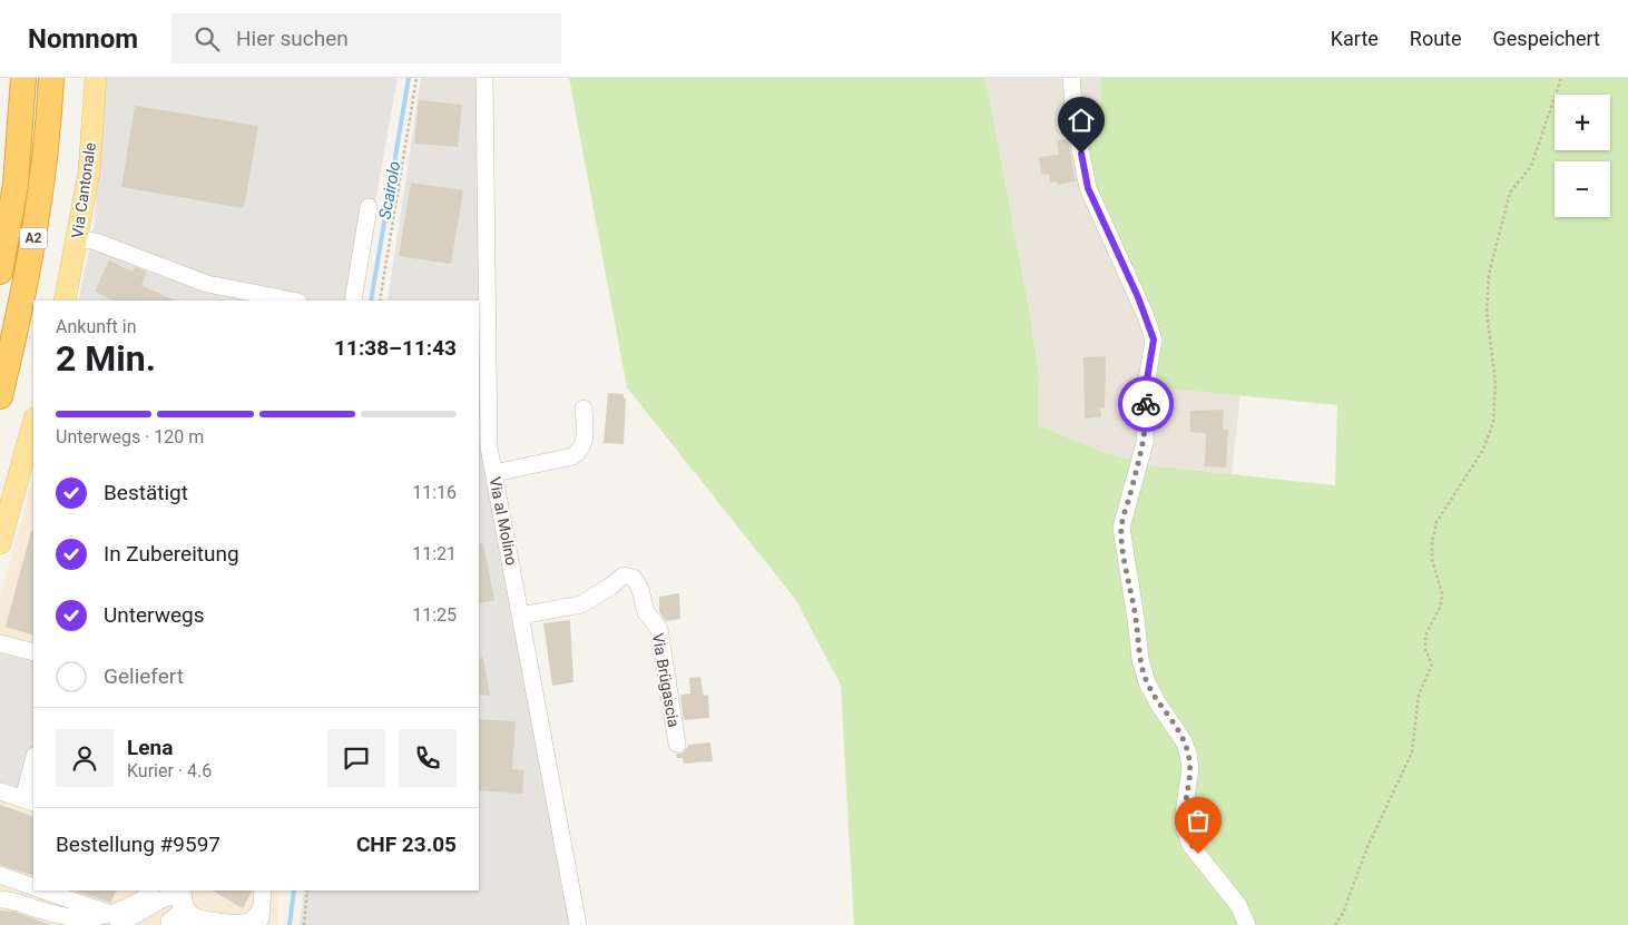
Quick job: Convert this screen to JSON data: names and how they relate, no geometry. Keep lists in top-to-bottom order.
{
  "streets": {
    "highway": ["A2"],
    "main road": ["Via Cantonale"],
    "street": ["Via al Molino", "Via Brügascia"]
  },
  "crossings": [
    ["Via al Molino", "Via Brügascia"]
  ],
  "water": ["Scairolo"],
  "page": {
    "header": "Nomnom",
    "search": "Hier suchen",
    "nav": ["Karte", "Route", "Gespeichert"],
    "map_buttons": ["+", "−"],
    "heading": ["2 Min.", "Ankunft in", "11:38–11:43"],
    "panel": [
      "Lena",
      "Kurier · 4.6",
      "Bestellung #9597",
      "CHF 23.05"
    ],
    "bar": "Unterwegs · 120 m",
    "list": [
      ["Bestätigt", "11:16"],
      ["In Zubereitung", "11:21"],
      ["Unterwegs", "11:25"],
      "Geliefert"
    ]
  }
}
